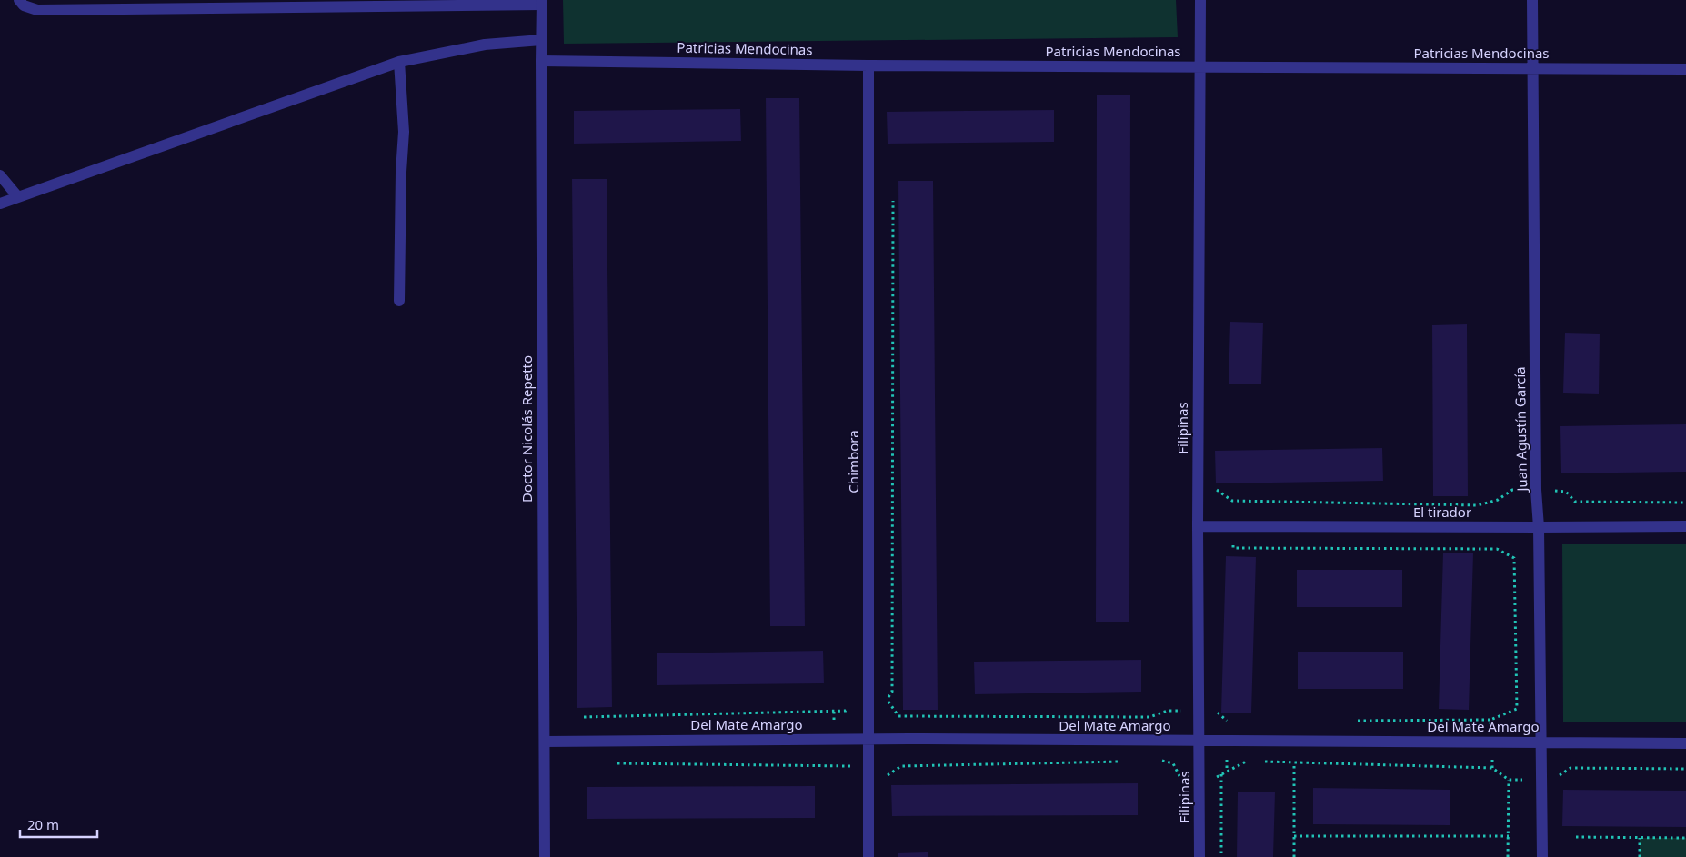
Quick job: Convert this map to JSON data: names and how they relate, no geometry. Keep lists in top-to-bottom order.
{
  "streets": {
    "street": [
      "Patricias Mendocinas",
      "Filipinas",
      "Doctor Nicolás Repetto",
      "Juan Agustín García",
      "Chimbora",
      "El tirador",
      "Del Mate Amargo"
    ]
  },
  "crossings": [
    ["Patricias Mendocinas", "Filipinas"],
    ["Patricias Mendocinas", "Doctor Nicolás Repetto"],
    ["Patricias Mendocinas", "Juan Agustín García"],
    ["Patricias Mendocinas", "Chimbora"],
    ["Filipinas", "El tirador"],
    ["Filipinas", "Del Mate Amargo"],
    ["Doctor Nicolás Repetto", "Del Mate Amargo"],
    ["Juan Agustín García", "El tirador"],
    ["Juan Agustín García", "Del Mate Amargo"],
    ["Chimbora", "Del Mate Amargo"]
  ],
  "scale_bar": "20 m"
}
